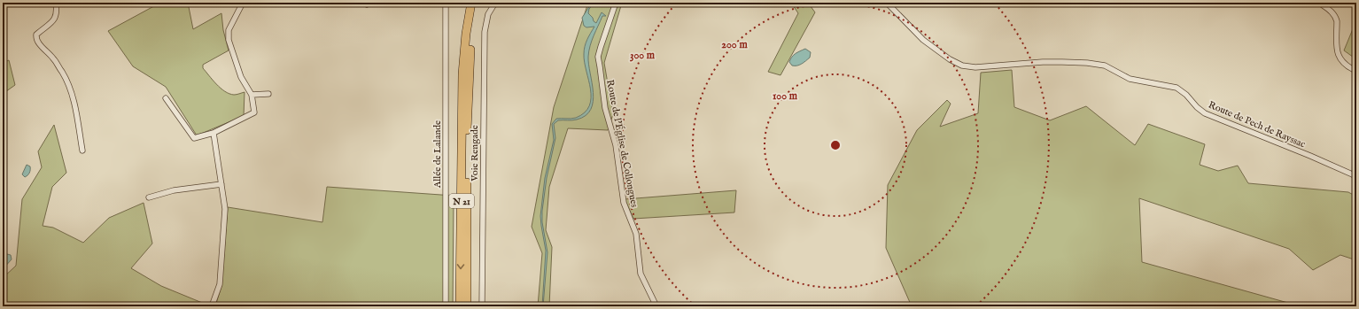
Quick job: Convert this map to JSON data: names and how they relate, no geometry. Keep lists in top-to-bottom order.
{
  "streets": {
    "highway": ["N 21"],
    "street": [
      "Route de Pech de Rayssac",
      "Route de l’Église de Collongues",
      "Voie Rengade",
      "Allée de Lalande"
    ]
  },
  "rings": ["200 m", "300 m", "100 m"]
}
